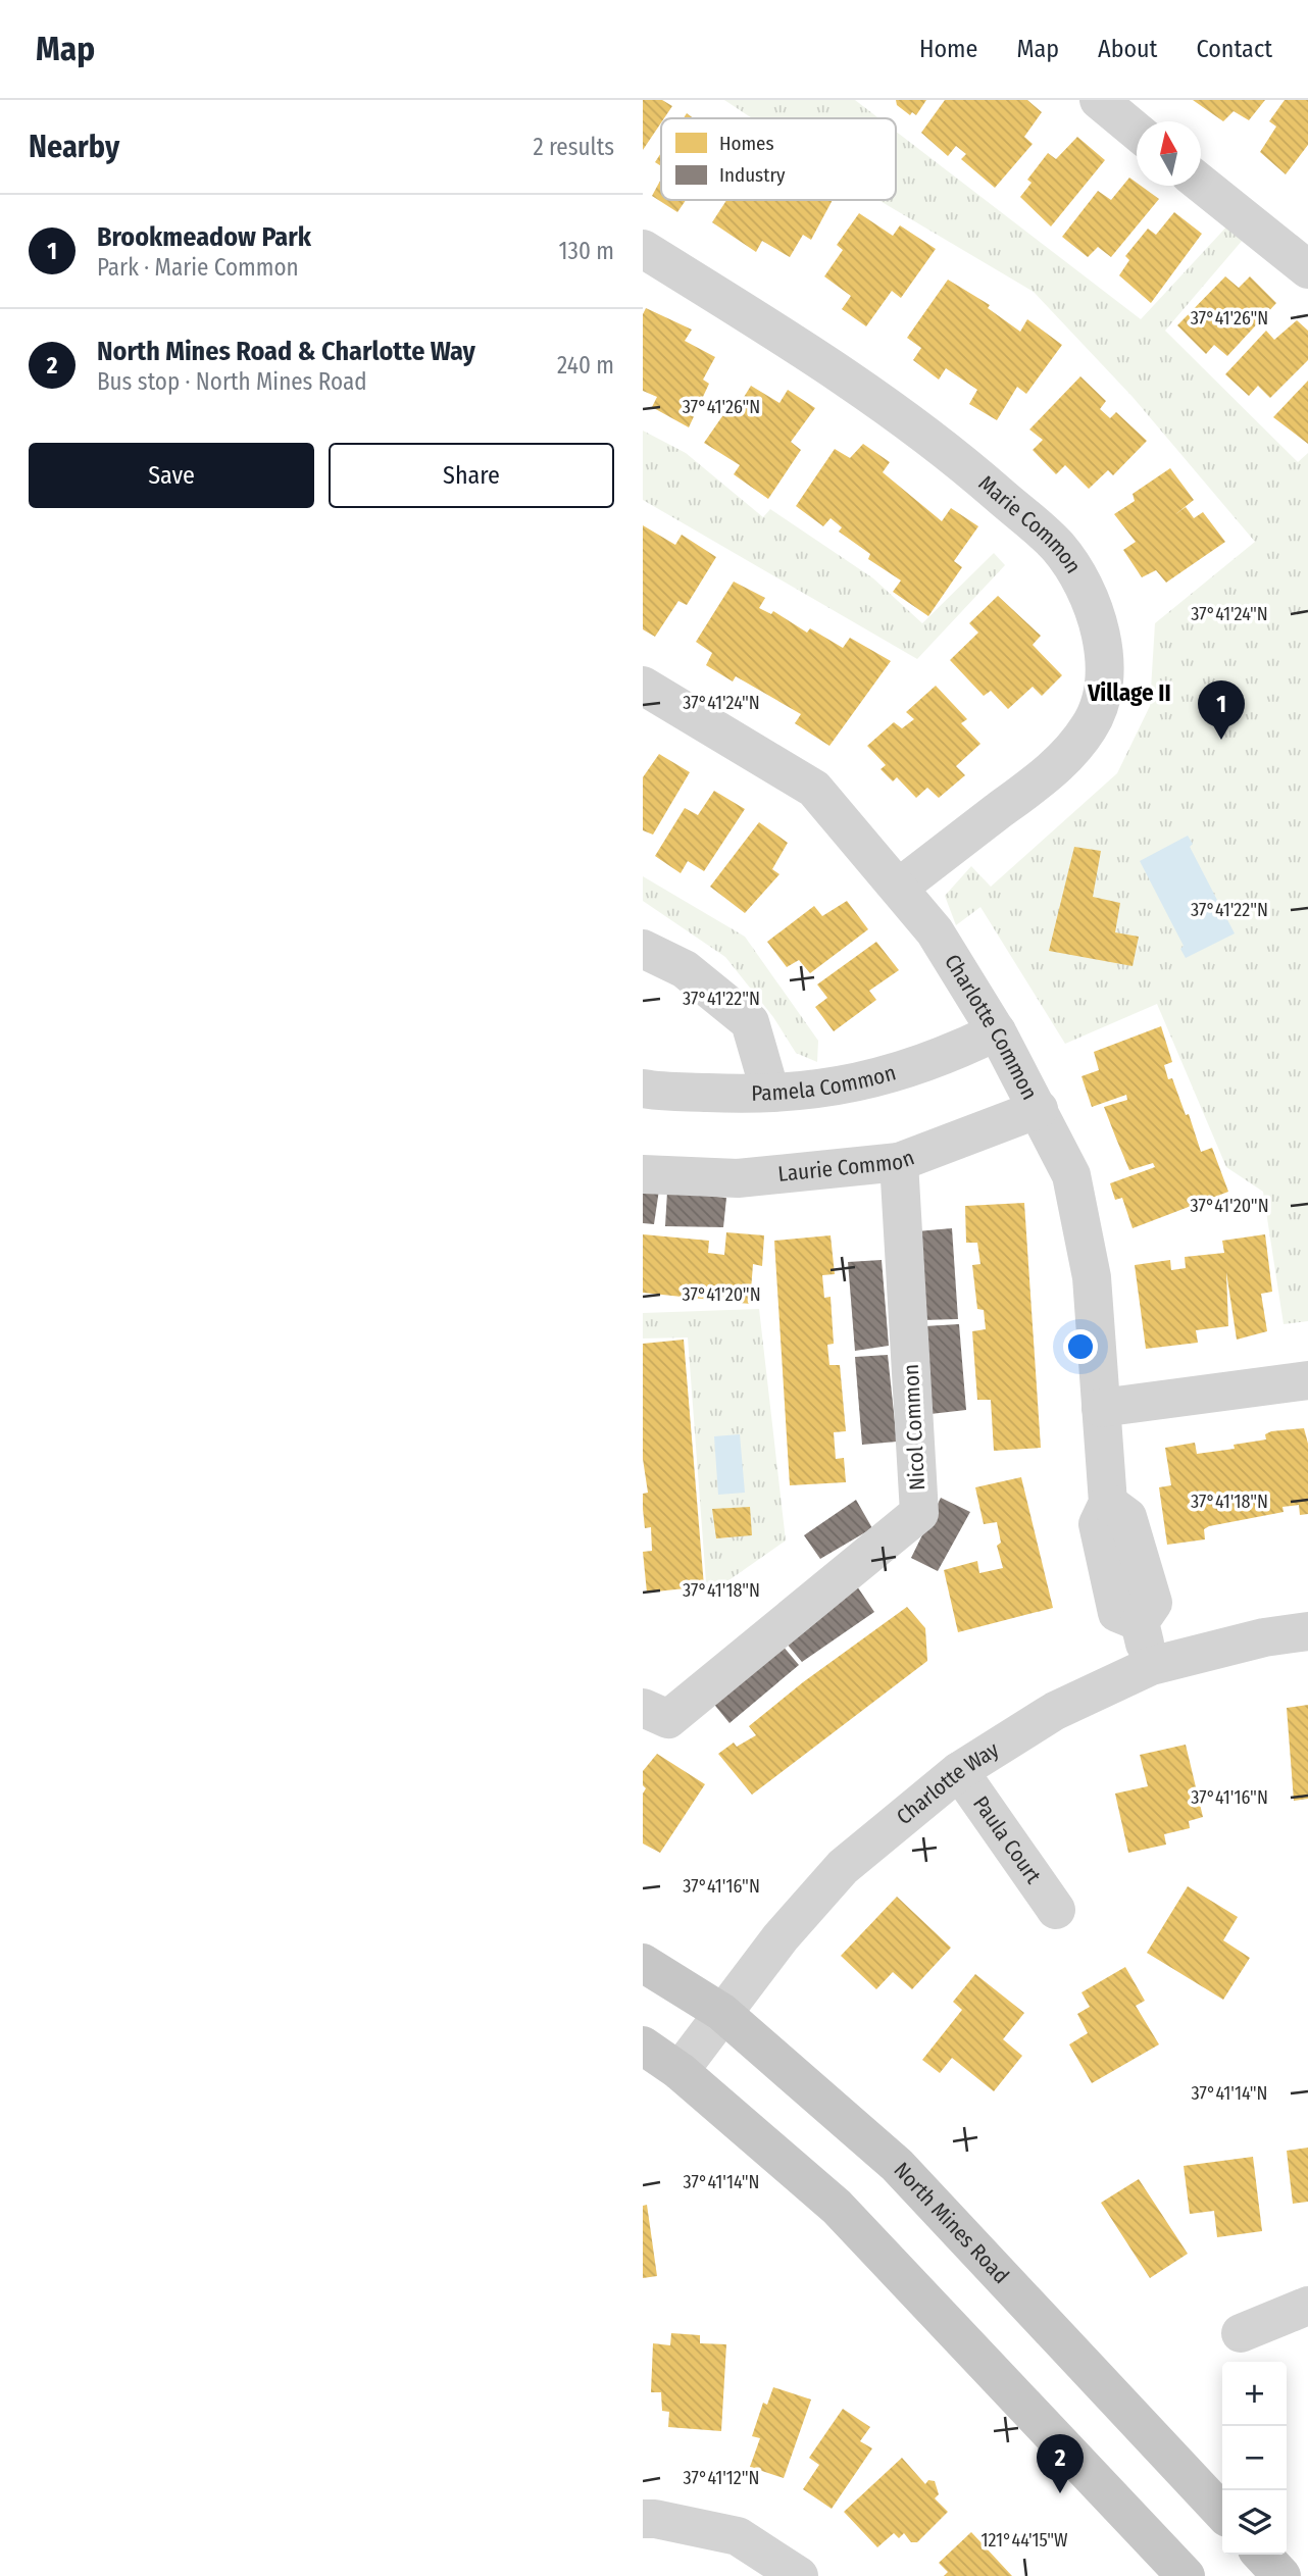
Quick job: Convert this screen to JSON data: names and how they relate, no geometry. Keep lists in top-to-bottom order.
{
  "streets": {
    "main road": ["North Mines Road"],
    "street": [
      "Marie Common",
      "Charlotte Common",
      "Pamela Common",
      "Laurie Common",
      "Nicol Common",
      "Charlotte Way",
      "Paula Court"
    ]
  },
  "crossings": [
    ["Marie Common", "Charlotte Common"],
    ["Charlotte Common", "Pamela Common"],
    ["Charlotte Common", "Laurie Common"],
    ["Charlotte Common", "Charlotte Way"],
    ["Laurie Common", "Nicol Common"],
    ["Charlotte Way", "Paula Court"],
    ["Charlotte Way", "North Mines Road"]
  ],
  "districts": ["Village II"],
  "legend": ["Homes", "Industry"],
  "north": "top",
  "page": {
    "header": "Map",
    "nav": [
      "Home",
      "Map",
      "About",
      "Contact"
    ],
    "heading": ["Nearby", "2 results"],
    "list": [
      {
        "mark": "1",
        "name": "Brookmeadow Park",
        "note": "Park · Marie Common",
        "value": "130 m"
      },
      {
        "mark": "2",
        "name": "North Mines Road & Charlotte Way",
        "note": "Bus stop · North Mines Road",
        "value": "240 m"
      }
    ],
    "buttons": ["Save", "Share"],
    "pins": ["1", "2"],
    "map_buttons": ["+", "−"]
  },
  "coordinates": [
    "37°41'26\"N",
    "37°41'24\"N",
    "37°41'22\"N",
    "37°41'20\"N",
    "37°41'18\"N",
    "37°41'16\"N",
    "37°41'14\"N",
    "37°41'12\"N",
    "121°44'15\"W"
  ]
}
